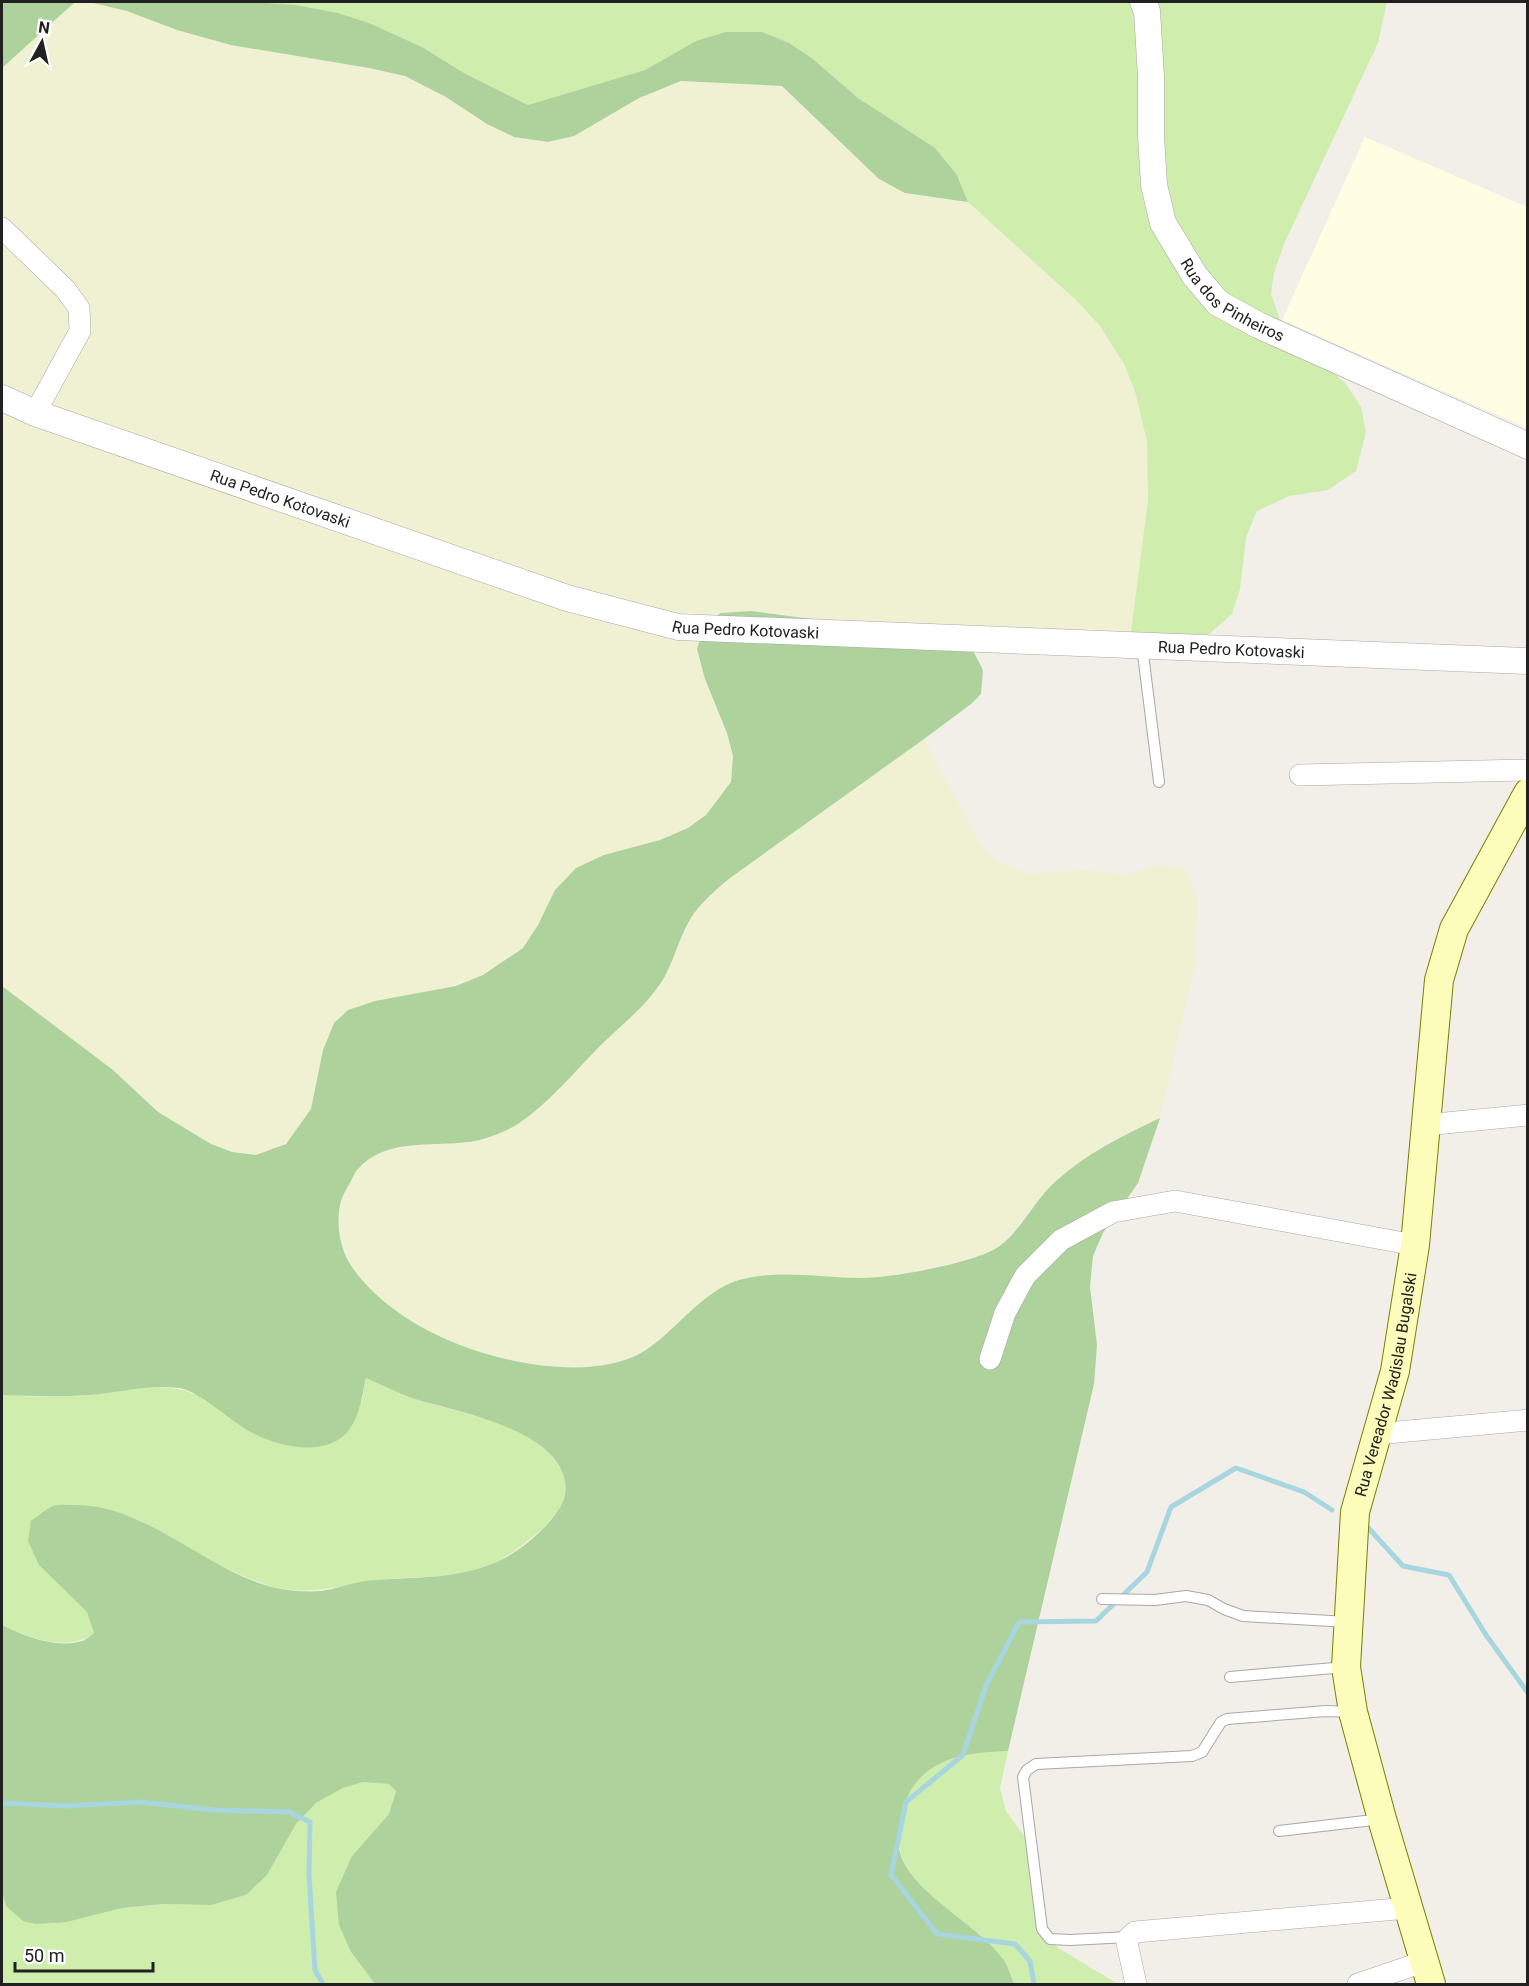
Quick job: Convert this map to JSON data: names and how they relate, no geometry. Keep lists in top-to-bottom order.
{
  "streets": {
    "main road": ["Rua Vereador Wadislau Bugalski"],
    "street": ["Rua dos Pinheiros", "Rua Pedro Kotovaski"]
  },
  "scale_bar": "50 m",
  "north": "top"
}
